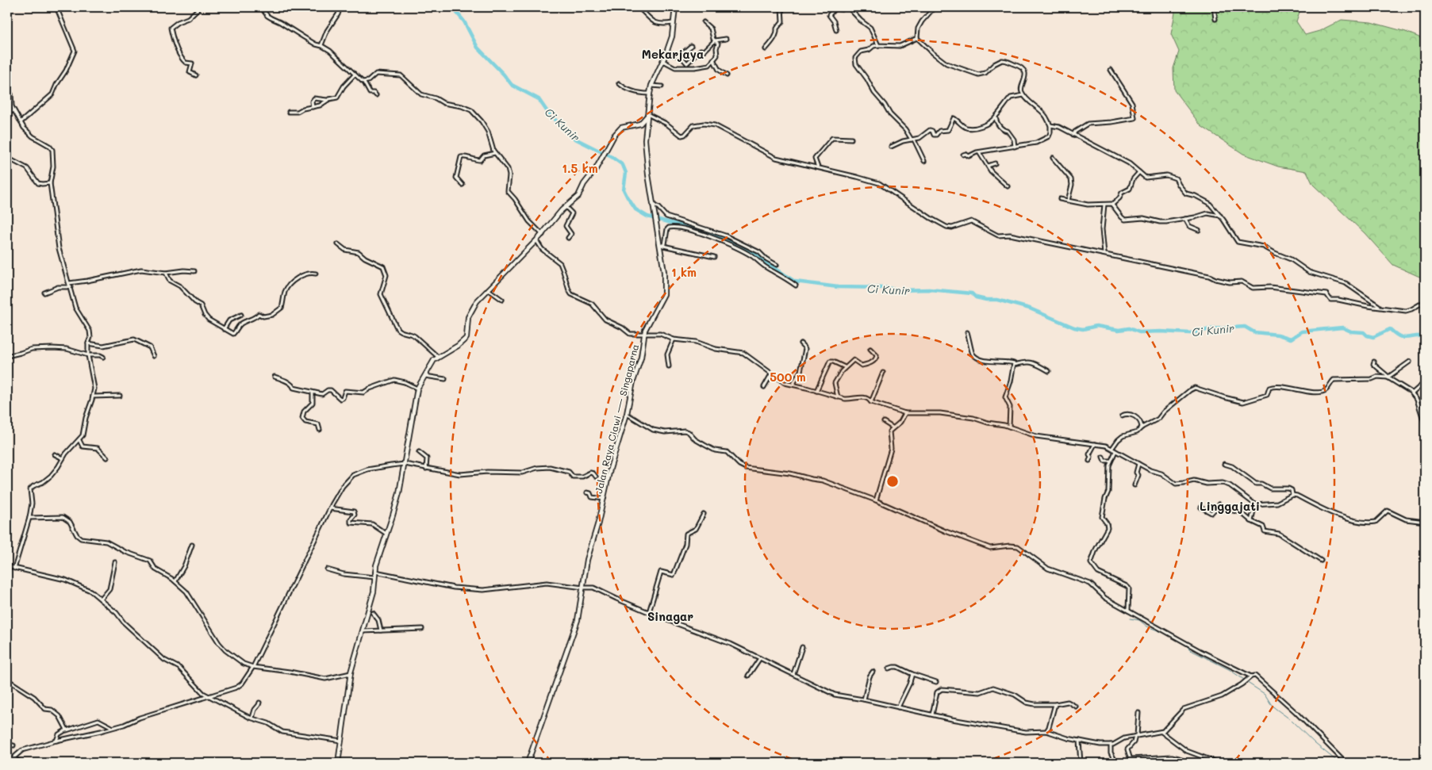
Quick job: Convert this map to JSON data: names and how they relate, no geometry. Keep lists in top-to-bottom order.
{
  "streets": {
    "main road": ["Jalan Raya Ciawi — Singaparna"]
  },
  "districts": ["Mekarjaya", "Linggajati", "Sinagar"],
  "water": ["Ci Kunir"],
  "rings": ["1.5 km", "1 km", "500 m"]
}
